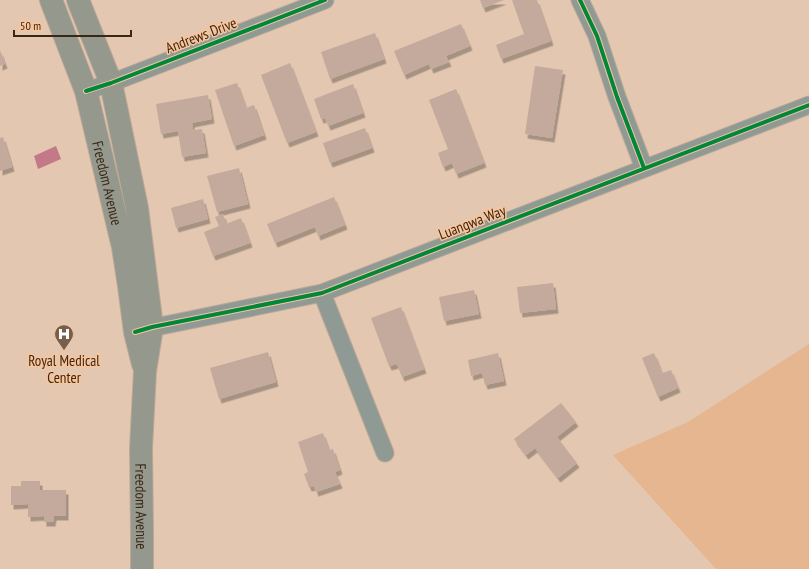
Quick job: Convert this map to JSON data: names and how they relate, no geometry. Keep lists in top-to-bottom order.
{
  "streets": {
    "main road": ["Freedom Avenue"],
    "street": ["Andrews Drive", "Luangwa Way"]
  },
  "crossings": [
    ["Andrews Drive", "Freedom Avenue"],
    ["Freedom Avenue", "Luangwa Way"]
  ],
  "places": {
    "hospital": ["Royal Medical Center"]
  },
  "scale_bar": "50 m"
}
